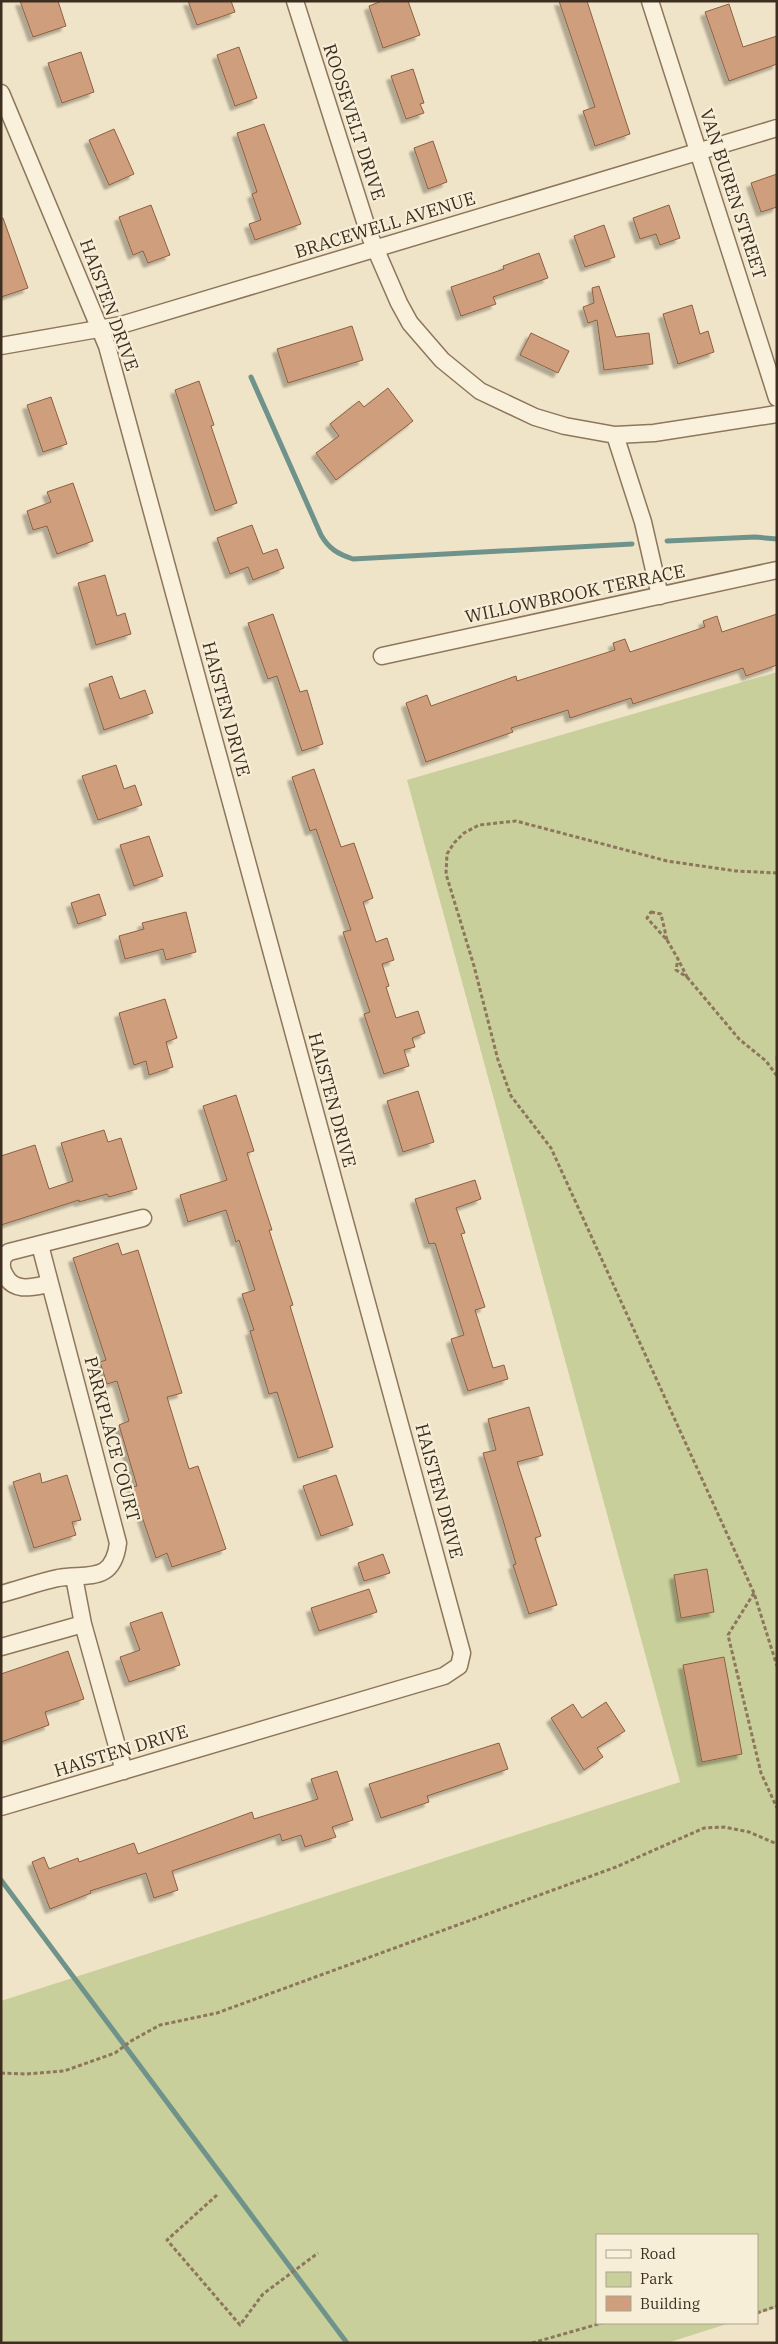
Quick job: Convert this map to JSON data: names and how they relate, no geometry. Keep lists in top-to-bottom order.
{
  "streets": {
    "street": [
      "ROOSEVELT DRIVE",
      "VAN BUREN STREET",
      "BRACEWELL AVENUE",
      "HAISTEN DRIVE",
      "WILLOWBROOK TERRACE",
      "PARKPLACE COURT"
    ]
  },
  "crossings": [
    ["ROOSEVELT DRIVE", "BRACEWELL AVENUE"],
    ["VAN BUREN STREET", "BRACEWELL AVENUE"],
    ["BRACEWELL AVENUE", "HAISTEN DRIVE"]
  ],
  "legend": ["Road", "Park", "Building"]
}
